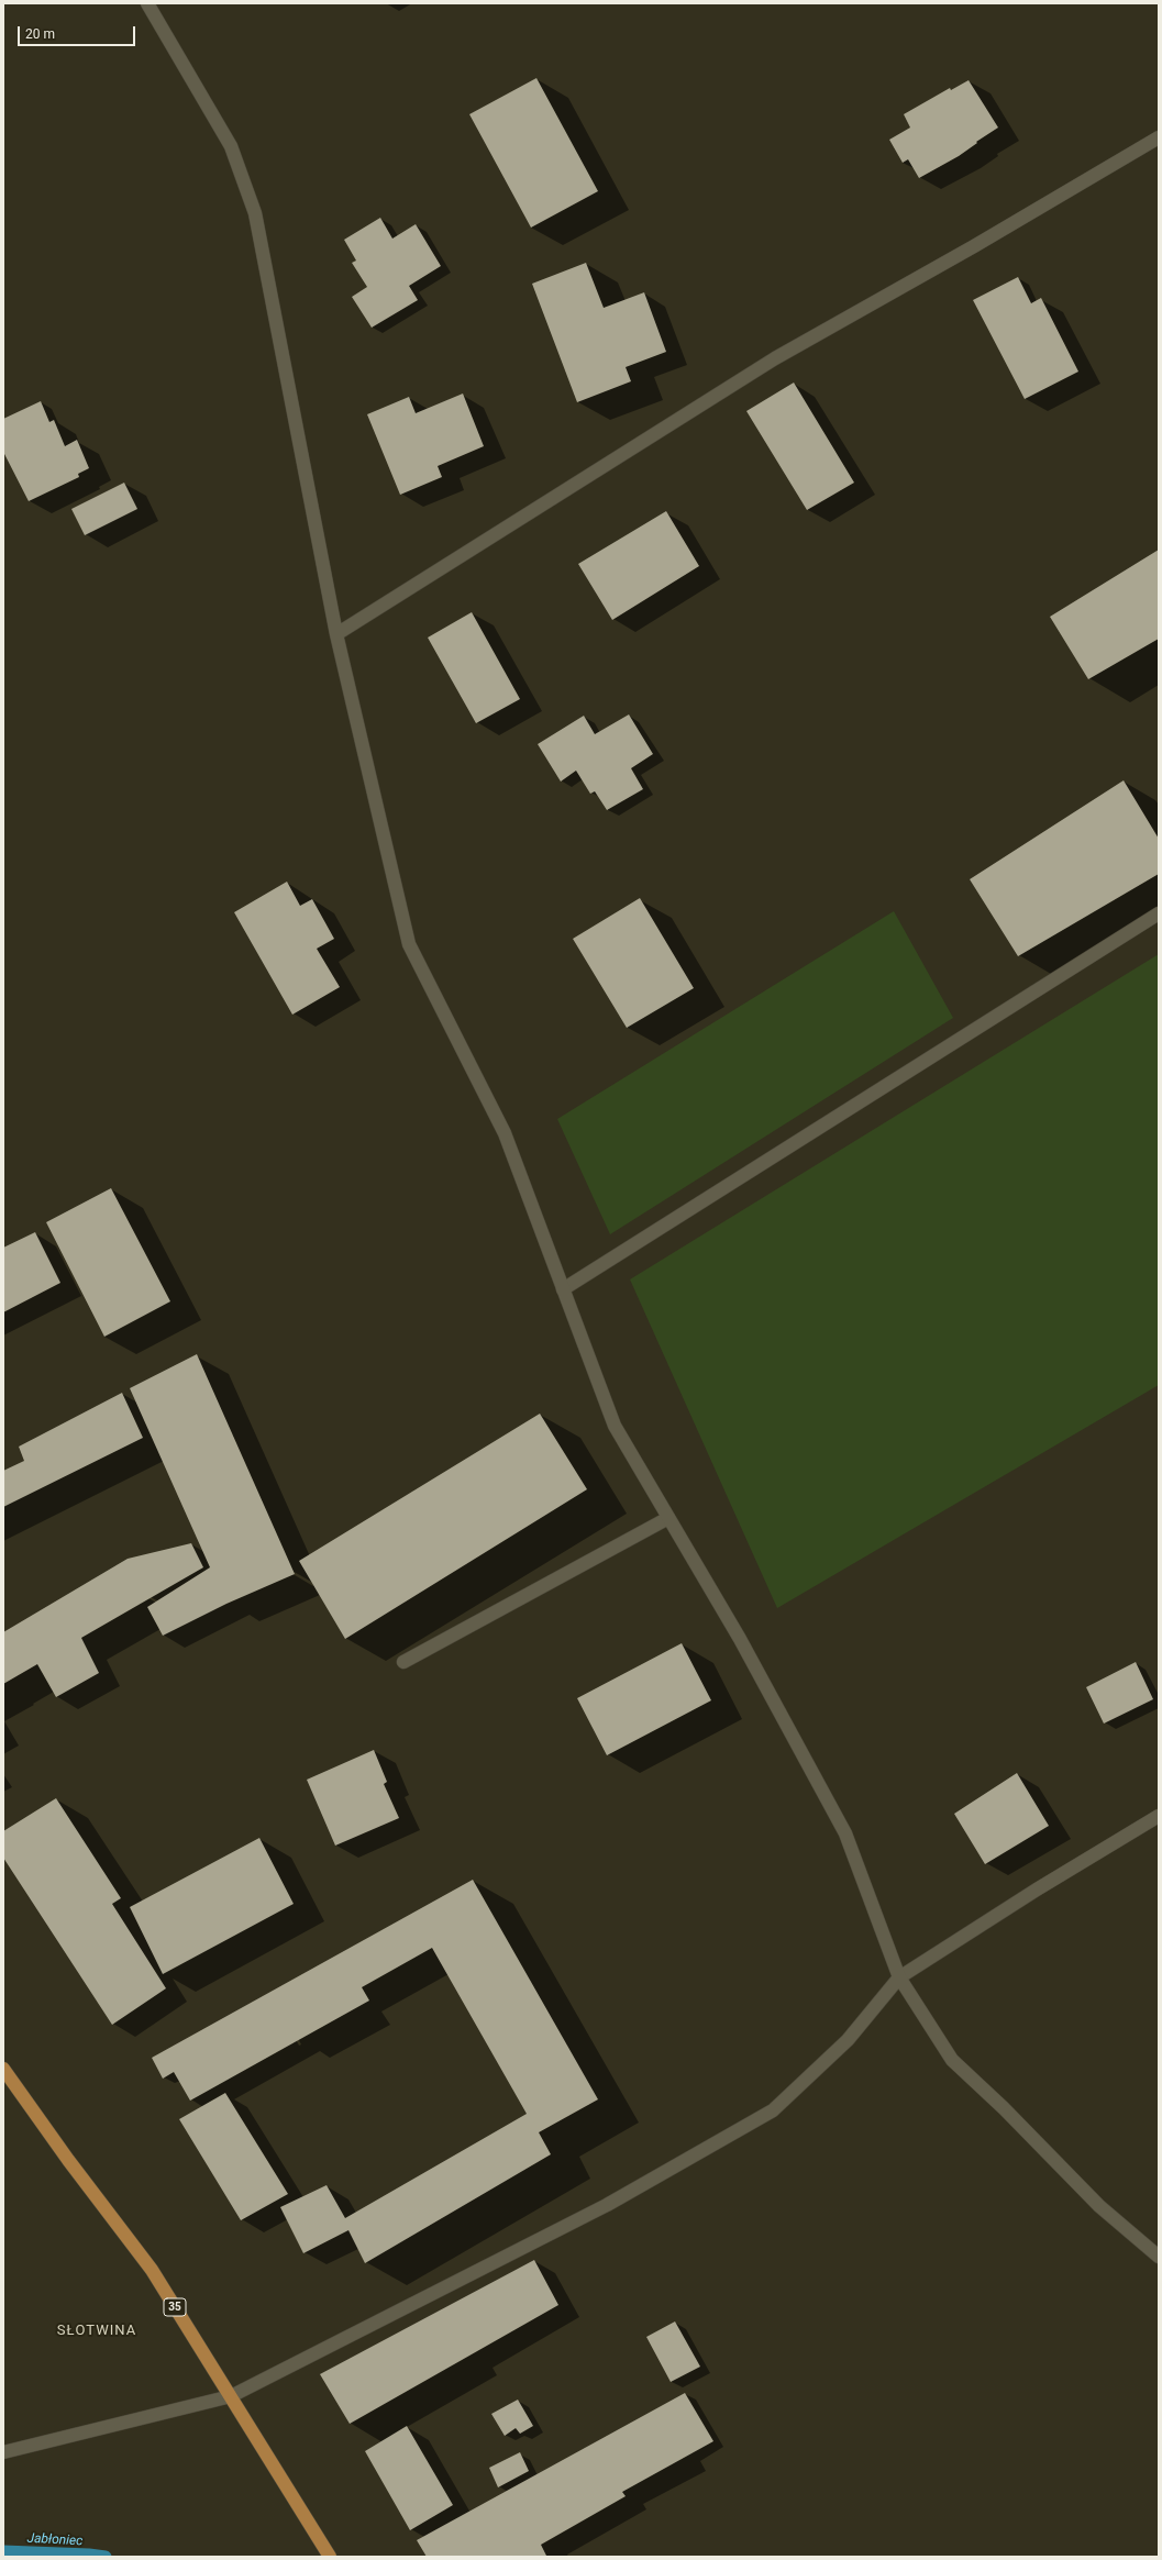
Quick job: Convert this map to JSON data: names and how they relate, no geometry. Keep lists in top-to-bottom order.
{
  "streets": {
    "main road": ["35"]
  },
  "districts": ["SŁOTWINA"],
  "water": ["Jabłoniec"],
  "scale_bar": "20 m"
}
